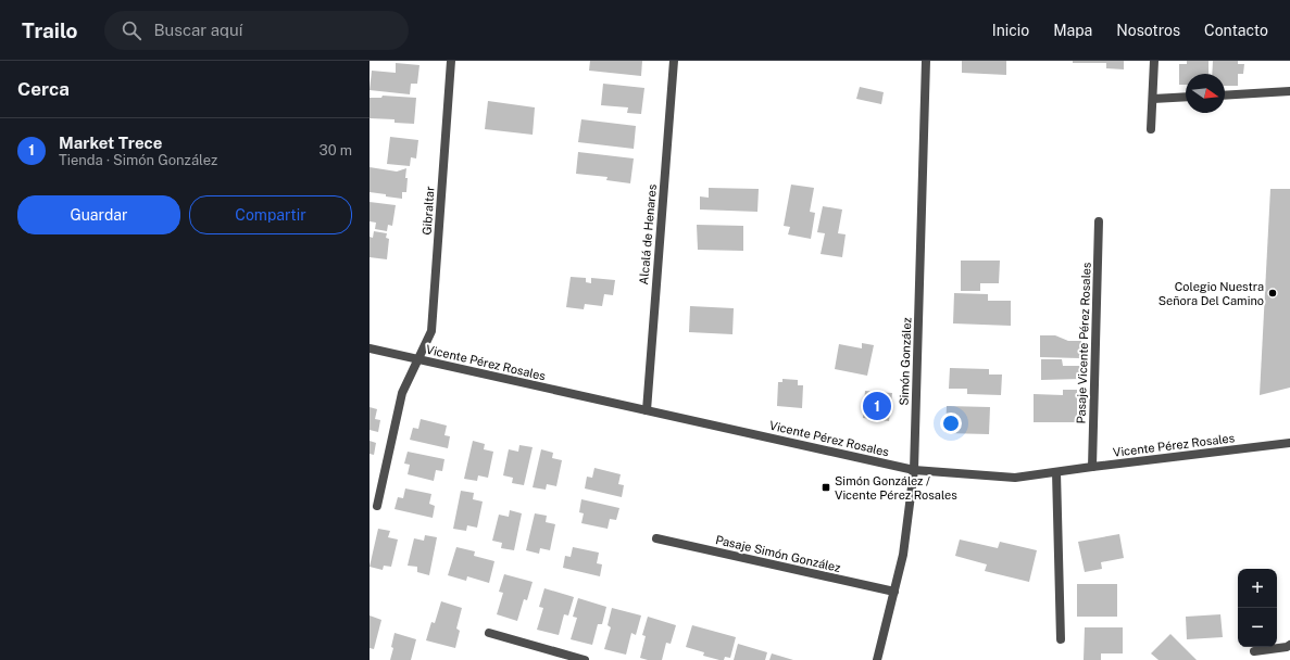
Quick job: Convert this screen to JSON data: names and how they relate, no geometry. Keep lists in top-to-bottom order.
{
  "streets": {
    "street": [
      "Gibraltar",
      "Alcalá de Henares",
      "Pasaje Vicente Pérez Rosales",
      "Simón González",
      "Vicente Pérez Rosales",
      "Pasaje Simón González"
    ]
  },
  "crossings": [
    ["Gibraltar", "Vicente Pérez Rosales"],
    ["Alcalá de Henares", "Vicente Pérez Rosales"],
    ["Pasaje Vicente Pérez Rosales", "Vicente Pérez Rosales"],
    ["Simón González", "Vicente Pérez Rosales"],
    ["Simón González", "Pasaje Simón González"]
  ],
  "places": {
    "other": ["Colegio Nuestra Señora Del Camino"],
    "transit": ["Simón González / Vicente Pérez Rosales"]
  },
  "north": "right",
  "page": {
    "header": "Trailo",
    "search": "Buscar aquí",
    "nav": [
      "Inicio",
      "Mapa",
      "Nosotros",
      "Contacto"
    ],
    "heading": "Cerca",
    "list": [
      {
        "mark": "1",
        "name": "Market Trece",
        "note": "Tienda · Simón González",
        "value": "30 m"
      }
    ],
    "buttons": ["Guardar", "Compartir"],
    "pins": "1",
    "map_buttons": ["+", "−"]
  }
}
